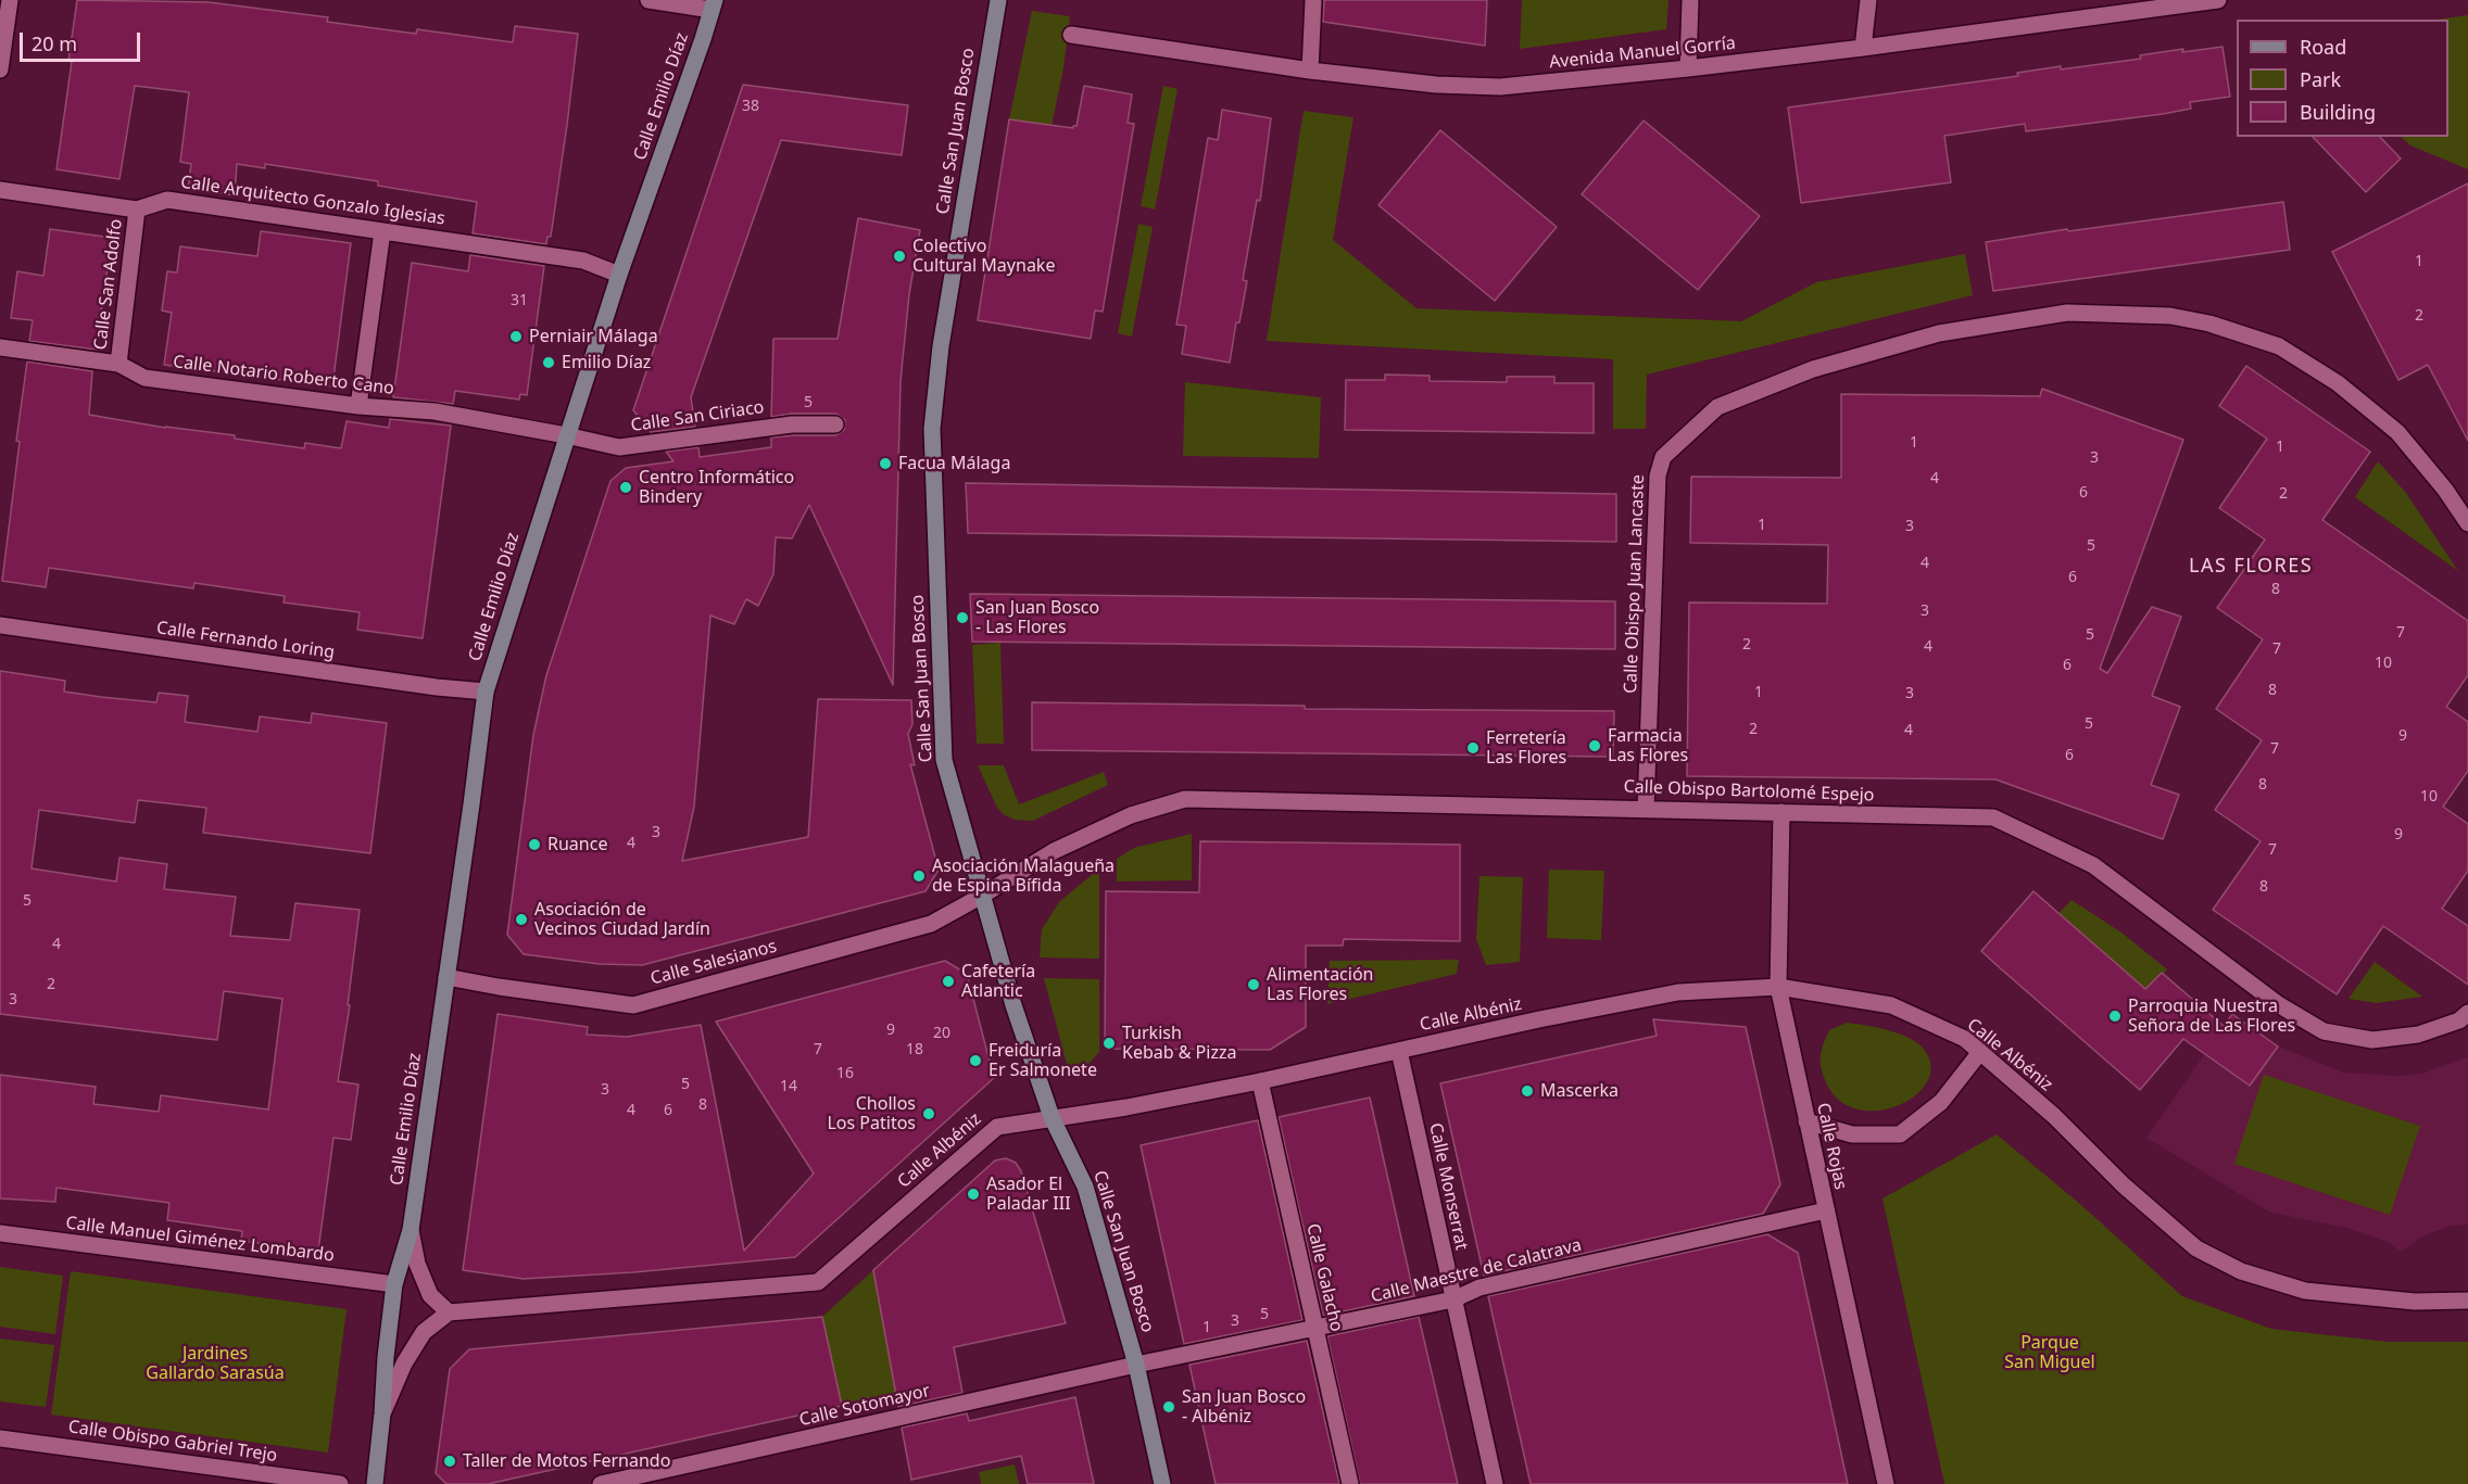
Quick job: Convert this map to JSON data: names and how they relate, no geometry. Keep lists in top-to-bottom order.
{
  "streets": {
    "main road": ["Calle Emilio Díaz", "Calle San Juan Bosco"],
    "street": [
      "Avenida Manuel Gorría",
      "Calle Arquitecto Gonzalo Iglesias",
      "Calle San Adolfo",
      "Calle Notario Roberto Cano",
      "Calle San Ciriaco",
      "Calle Obispo Juan Lancaste",
      "Calle Fernando Loring",
      "Calle Obispo Bartolomé Espejo",
      "Calle Salesianos",
      "Calle Albéniz",
      "Calle Rojas",
      "Calle Monserrat",
      "Calle Manuel Giménez Lombardo",
      "Calle Maestre de Calatrava",
      "Calle Galacho",
      "Calle Sotomayor",
      "Calle Obispo Gabriel Trejo"
    ]
  },
  "crossings": [
    ["Calle Emilio Díaz", "Calle Arquitecto Gonzalo Iglesias"],
    ["Calle Emilio Díaz", "Calle Notario Roberto Cano"],
    ["Calle Emilio Díaz", "Calle San Ciriaco"],
    ["Calle Emilio Díaz", "Calle Fernando Loring"],
    ["Calle Emilio Díaz", "Calle Salesianos"],
    ["Calle Emilio Díaz", "Calle Albéniz"],
    ["Calle Emilio Díaz", "Calle Manuel Giménez Lombardo"],
    ["Calle San Juan Bosco", "Calle Obispo Bartolomé Espejo"],
    ["Calle San Juan Bosco", "Calle Salesianos"],
    ["Calle San Juan Bosco", "Calle Albéniz"],
    ["Calle San Juan Bosco", "Calle Maestre de Calatrava"],
    ["Calle San Juan Bosco", "Calle Sotomayor"],
    ["Calle Arquitecto Gonzalo Iglesias", "Calle San Adolfo"],
    ["Calle San Adolfo", "Calle Notario Roberto Cano"],
    ["Calle Notario Roberto Cano", "Calle San Ciriaco"],
    ["Calle Obispo Juan Lancaste", "Calle Obispo Bartolomé Espejo"],
    ["Calle Obispo Bartolomé Espejo", "Calle Salesianos"],
    ["Calle Obispo Bartolomé Espejo", "Calle Rojas"],
    ["Calle Albéniz", "Calle Rojas"],
    ["Calle Albéniz", "Calle Monserrat"],
    ["Calle Albéniz", "Calle Galacho"],
    ["Calle Rojas", "Calle Maestre de Calatrava"],
    ["Calle Monserrat", "Calle Maestre de Calatrava"],
    ["Calle Maestre de Calatrava", "Calle Galacho"],
    ["Calle Maestre de Calatrava", "Calle Sotomayor"]
  ],
  "districts": ["LAS FLORES"],
  "parks": ["Parque San Miguel", "Jardines Gallardo Sarasúa"],
  "places": [
    "Colectivo Cultural Maynake",
    "Perniair Málaga",
    "Emilio Díaz",
    "Facua Málaga",
    "Centro Informático Bindery",
    "San Juan Bosco - Las Flores",
    "Farmacia Las Flores",
    "Ferretería Las Flores",
    "Ruance",
    "Asociación Malagueña de Espina Bífida",
    "Asociación de Vecinos Ciudad Jardín",
    "Cafetería Atlantic",
    "Alimentación Las Flores",
    "Parroquia Nuestra Señora de Las Flores",
    "Turkish Kebab & Pizza",
    "Freiduría Er Salmonete",
    "Mascerka",
    "Chollos Los Patitos",
    "Asador El Paladar III",
    "San Juan Bosco - Albéniz",
    "Taller de Motos Fernando"
  ],
  "house_numbers": [
    "38",
    "1",
    "31",
    "2",
    "5",
    "1",
    "1",
    "3",
    "4",
    "6",
    "2",
    "1",
    "3",
    "5",
    "4",
    "6",
    "8",
    "3",
    "7",
    "5",
    "2",
    "4",
    "7",
    "10",
    "6",
    "8",
    "1",
    "3",
    "5",
    "2",
    "4",
    "9",
    "7",
    "6",
    "8",
    "10",
    "3",
    "9",
    "4",
    "7",
    "8",
    "5",
    "4",
    "2",
    "3",
    "9",
    "20",
    "7",
    "18",
    "16",
    "5",
    "14",
    "3",
    "8",
    "4",
    "6",
    "5",
    "3",
    "1"
  ],
  "legend": ["Road", "Park", "Building"],
  "scale_bar": "20 m"
}
